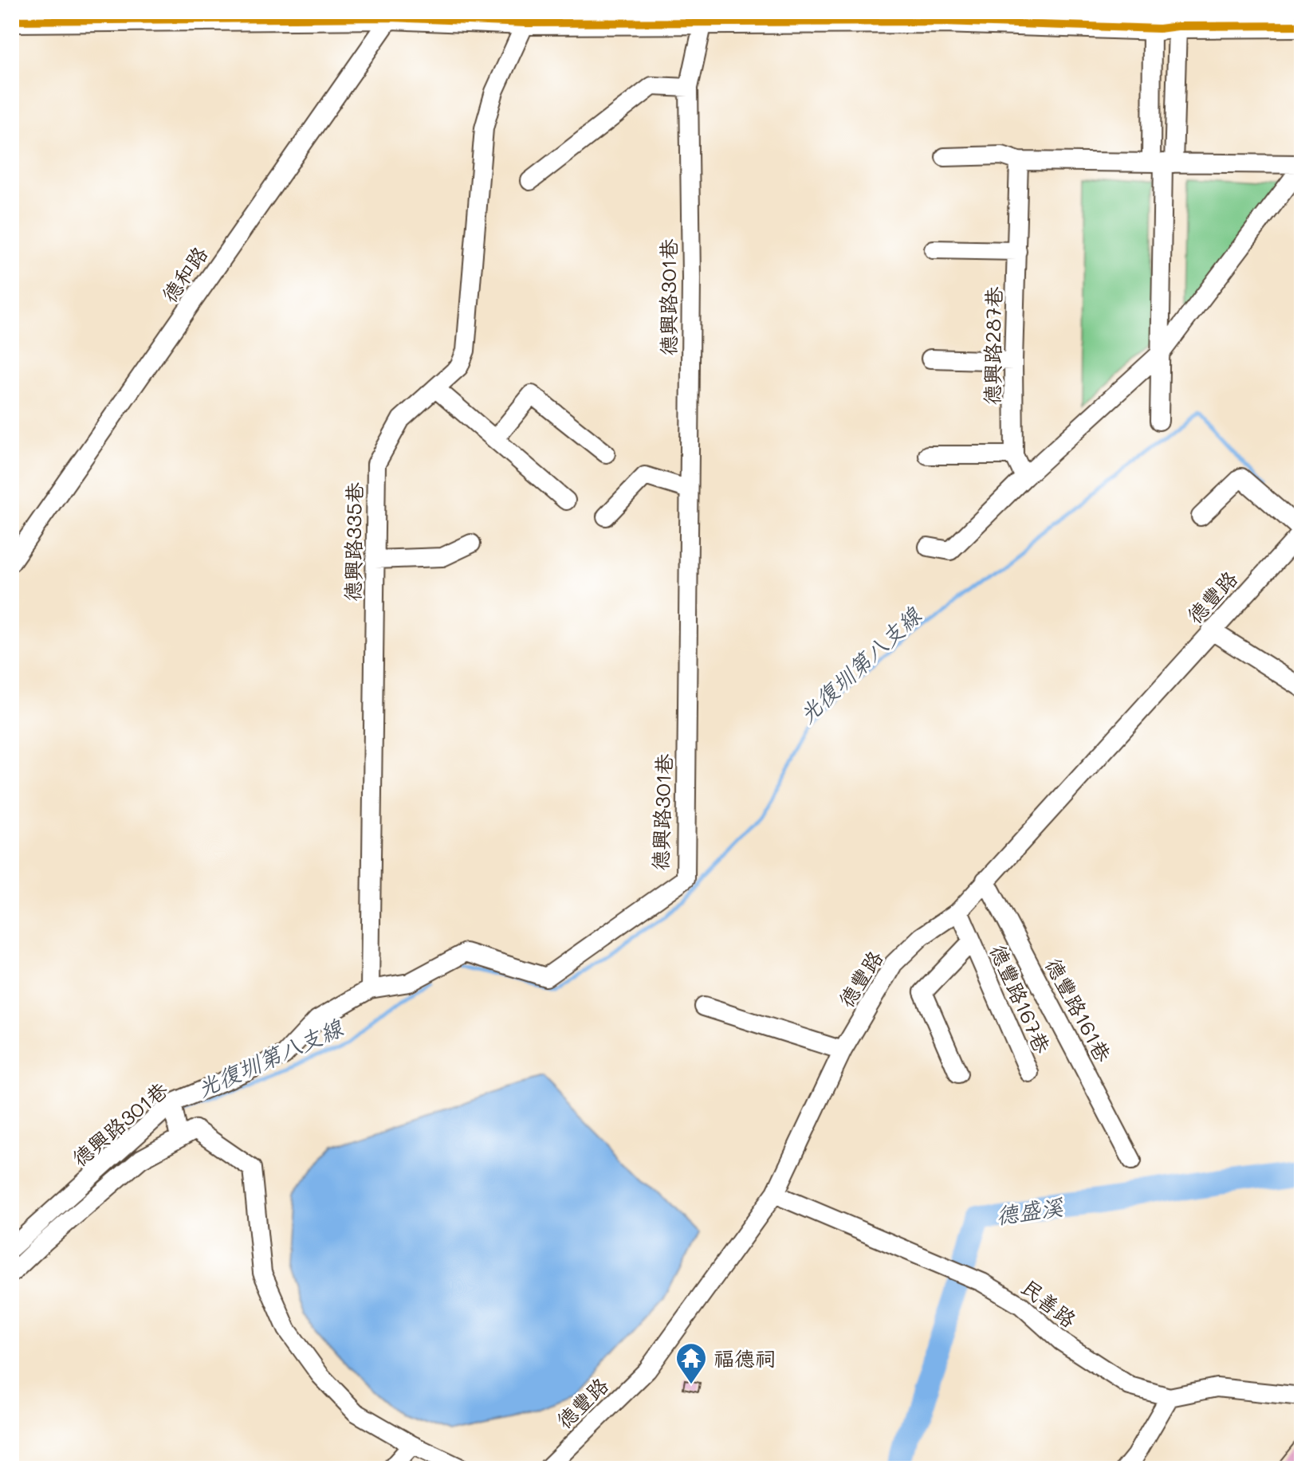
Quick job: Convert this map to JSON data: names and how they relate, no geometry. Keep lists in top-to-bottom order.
{
  "streets": {
    "street": [
      "德和路",
      "德興路301巷",
      "德興路287巷",
      "德興路335巷",
      "德豐路",
      "德豐路167巷",
      "德豐路161巷",
      "民善路"
    ]
  },
  "crossings": [
    ["德興路301巷", "德興路335巷"],
    ["德豐路", "德豐路167巷"],
    ["德豐路", "德豐路161巷"],
    ["德豐路", "民善路"]
  ],
  "water": ["光復圳第八支線", "德盛溪"],
  "places": {
    "temple": ["福德祠"]
  }
}
